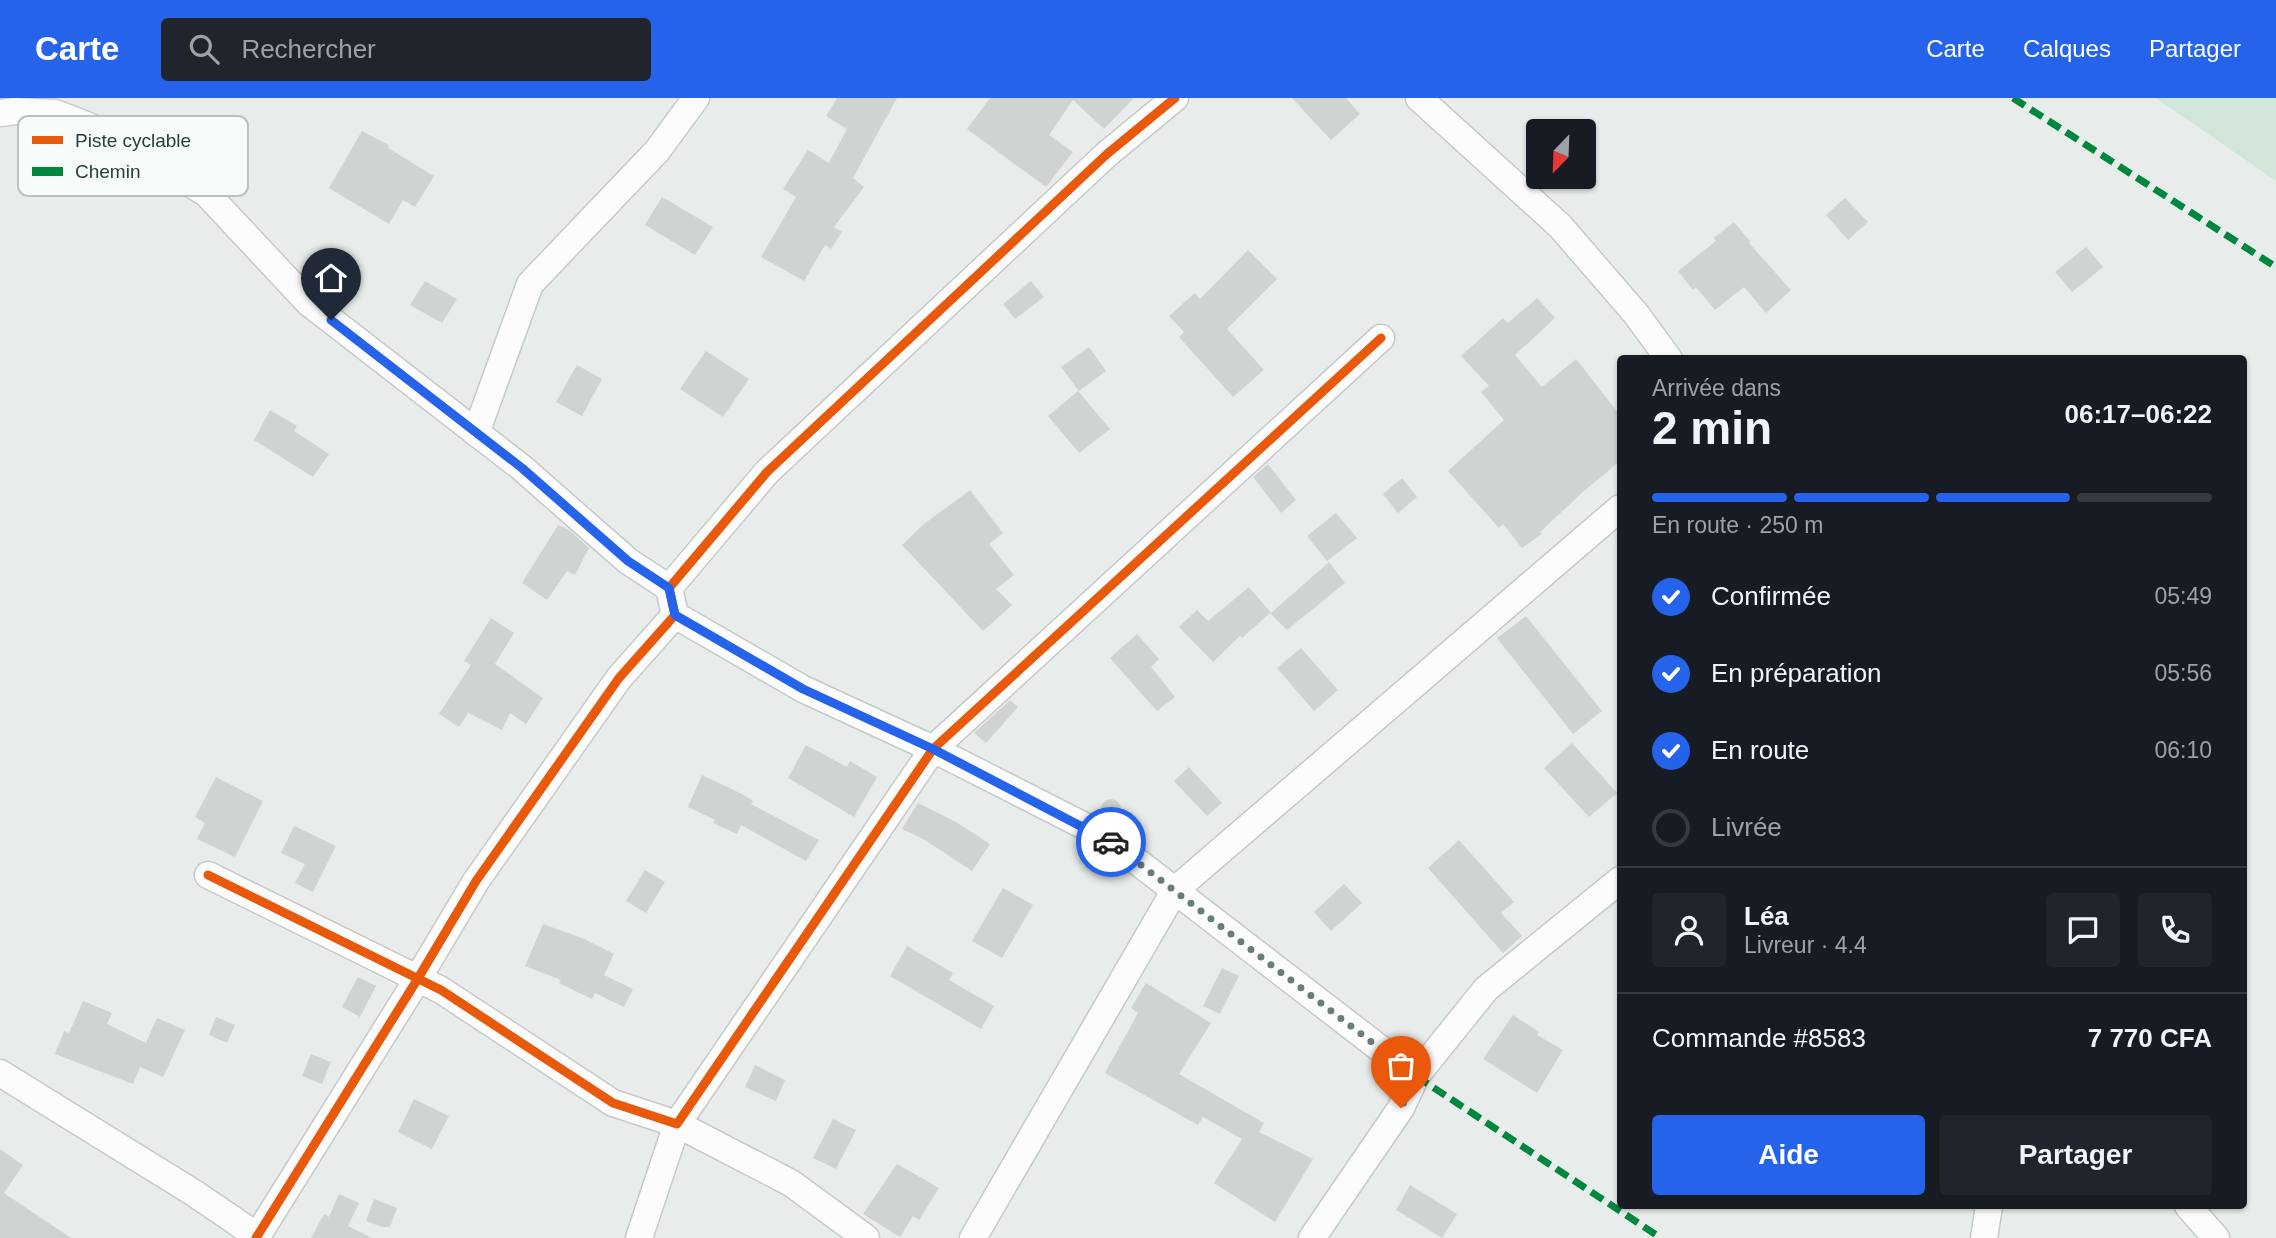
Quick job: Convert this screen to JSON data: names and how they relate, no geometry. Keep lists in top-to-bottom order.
{
  "legend": ["Piste cyclable", "Chemin"],
  "north": "bottom left",
  "page": {
    "header": "Carte",
    "search": "Rechercher",
    "nav": ["Carte", "Calques", "Partager"],
    "heading": ["2 min", "Arrivée dans", "06:17–06:22"],
    "panel": [
      "Léa",
      "Livreur · 4.4",
      "Commande #8583",
      "7 770 CFA"
    ],
    "bar": "En route · 250 m",
    "list": [
      ["Confirmée", "05:49"],
      ["En préparation", "05:56"],
      ["En route", "06:10"],
      "Livrée"
    ],
    "buttons": ["Aide", "Partager"]
  }
}
